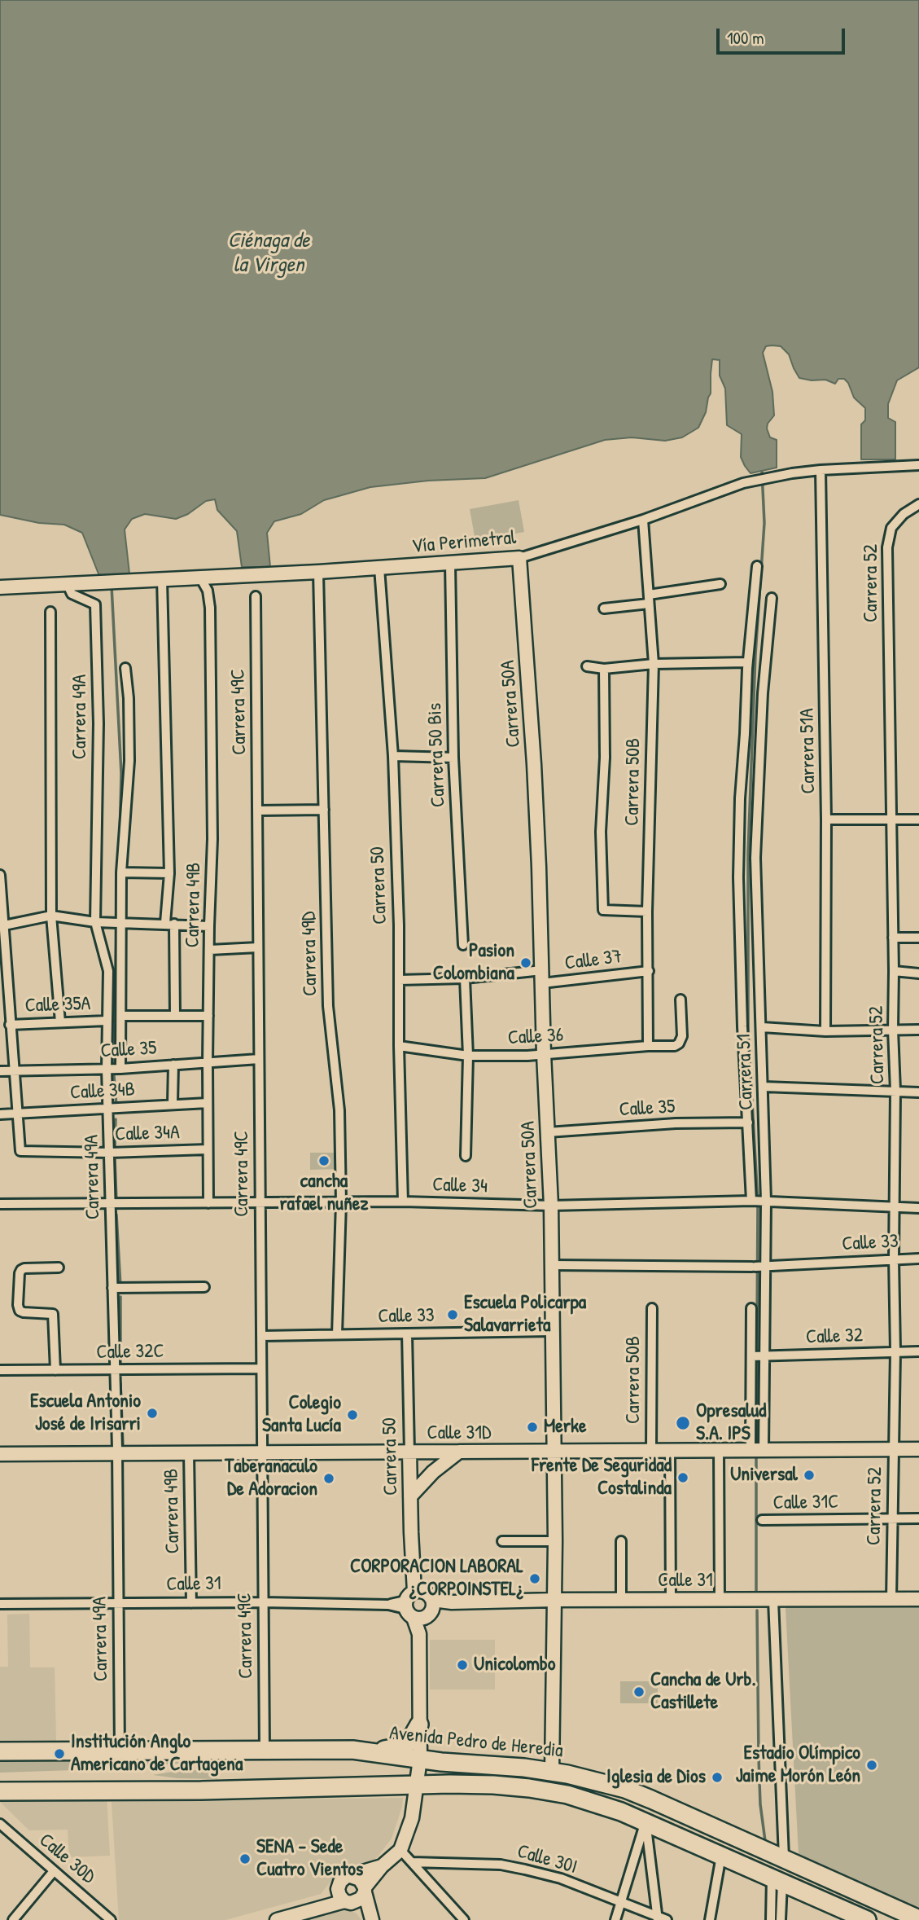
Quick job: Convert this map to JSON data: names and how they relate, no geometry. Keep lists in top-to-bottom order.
{
  "streets": {
    "highway": ["Avenida Pedro de Heredia"],
    "street": [
      "Vía Perimetral",
      "Carrera 52",
      "Carrera 50A",
      "Carrera 49C",
      "Carrera 49A",
      "Carrera 51A",
      "Carrera 50 Bis",
      "Carrera 50B",
      "Carrera 50",
      "Carrera 49B",
      "Carrera 49D",
      "Calle 37",
      "Calle 35A",
      "Calle 36",
      "Calle 35",
      "Carrera 51",
      "Calle 34B",
      "Calle 34A",
      "Calle 34",
      "Calle 33",
      "Calle 32",
      "Calle 32C",
      "Calle 31D",
      "Calle 31C",
      "Calle 31",
      "Calle 30D",
      "Calle 30I"
    ]
  },
  "crossings": [
    ["Vía Perimetral", "Carrera 50A"],
    ["Vía Perimetral", "Carrera 49A"],
    ["Vía Perimetral", "Carrera 51A"],
    ["Vía Perimetral", "Carrera 50 Bis"],
    ["Vía Perimetral", "Carrera 50B"],
    ["Vía Perimetral", "Carrera 50"],
    ["Vía Perimetral", "Carrera 49B"],
    ["Vía Perimetral", "Carrera 49D"],
    ["Carrera 52", "Calle 34"],
    ["Carrera 52", "Calle 33"],
    ["Carrera 52", "Calle 32"],
    ["Carrera 52", "Calle 31D"],
    ["Carrera 52", "Calle 31C"],
    ["Carrera 52", "Calle 31"],
    ["Carrera 50A", "Calle 37"],
    ["Carrera 50A", "Calle 36"],
    ["Carrera 50A", "Calle 35"],
    ["Carrera 50A", "Calle 34"],
    ["Carrera 50A", "Calle 33"],
    ["Carrera 50A", "Calle 31D"],
    ["Carrera 50A", "Calle 31"],
    ["Carrera 50A", "Avenida Pedro de Heredia"],
    ["Carrera 49C", "Calle 35"],
    ["Carrera 49C", "Calle 34"],
    ["Carrera 49C", "Calle 33"],
    ["Carrera 49C", "Calle 32C"],
    ["Carrera 49C", "Calle 31D"],
    ["Carrera 49C", "Calle 31"],
    ["Carrera 49C", "Avenida Pedro de Heredia"],
    ["Carrera 49A", "Calle 35A"],
    ["Carrera 49A", "Calle 35"],
    ["Carrera 49A", "Calle 34B"],
    ["Carrera 49A", "Calle 34A"],
    ["Carrera 49A", "Calle 34"],
    ["Carrera 49A", "Calle 32C"],
    ["Carrera 49A", "Calle 31D"],
    ["Carrera 49A", "Calle 31"],
    ["Carrera 49A", "Avenida Pedro de Heredia"],
    ["Carrera 50B", "Calle 37"],
    ["Carrera 50B", "Calle 36"],
    ["Carrera 50B", "Calle 31D"],
    ["Carrera 50", "Calle 37"],
    ["Carrera 50", "Calle 36"],
    ["Carrera 50", "Calle 34"],
    ["Carrera 50", "Calle 33"],
    ["Carrera 50", "Calle 31D"],
    ["Carrera 50", "Calle 31"],
    ["Carrera 49B", "Calle 35"],
    ["Carrera 49B", "Calle 34B"],
    ["Carrera 49B", "Calle 34A"],
    ["Carrera 49B", "Calle 34"],
    ["Carrera 49B", "Calle 31D"],
    ["Carrera 49B", "Calle 31"],
    ["Carrera 49D", "Calle 34"],
    ["Carrera 49D", "Calle 33"],
    ["Carrera 51", "Calle 34"],
    ["Carrera 51", "Calle 33"],
    ["Carrera 51", "Calle 32"],
    ["Carrera 51", "Calle 31D"],
    ["Calle 34B", "Calle 34A"]
  ],
  "water": ["Ciénaga de la Virgen"],
  "places": [
    "Pasion Colombiana",
    "cancha rafael nuñez",
    "Escuela Policarpa Salavarrieta",
    "Escuela Antonio José de Irisarri",
    "Colegio Santa Lucía",
    "Opresalud S.A. IPS",
    "Merke",
    "Universal",
    "Frente De Seguridad Costalinda",
    "Taberanaculo De Adoracion",
    "CORPORACION LABORAL ¿CORPOINSTEL¿",
    "Unicolombo",
    "Cancha de Urb. Castillete",
    "Institución Anglo Americano de Cartagena",
    "Estadio Olímpico Jaime Morón León",
    "Iglesia de Dios",
    "SENA - Sede Cuatro Vientos"
  ],
  "scale_bar": "100 m"
}
